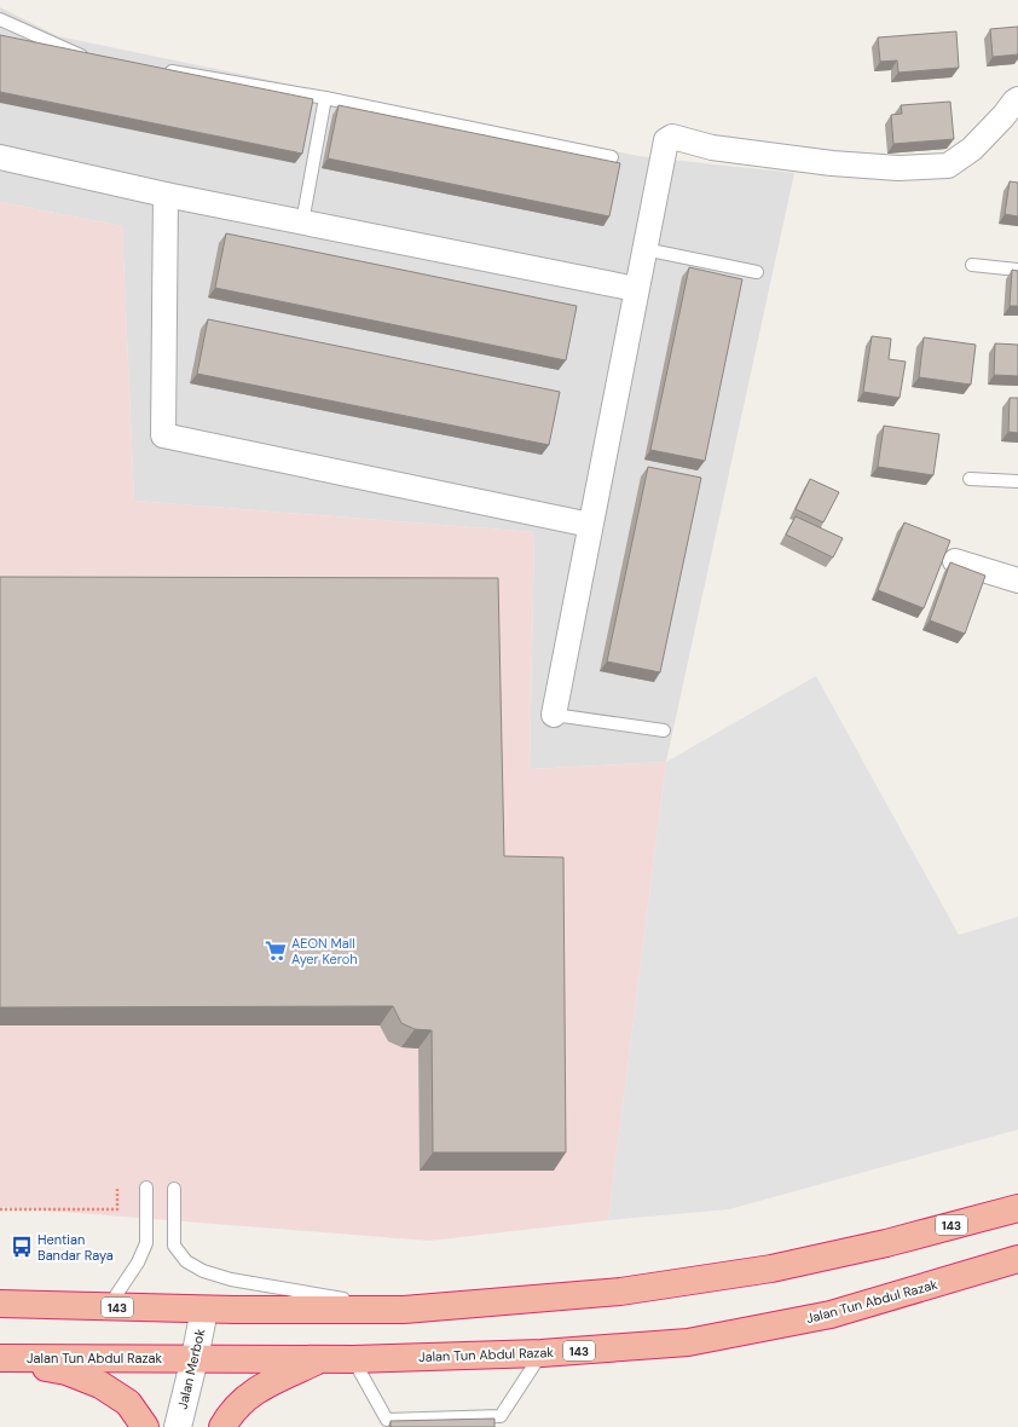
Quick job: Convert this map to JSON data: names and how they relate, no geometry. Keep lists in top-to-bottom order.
{
  "streets": {
    "highway": ["143", "Jalan Tun Abdul Razak"],
    "street": ["Jalan Merbok"]
  },
  "crossings": [
    ["143", "Jalan Merbok"],
    ["Jalan Tun Abdul Razak", "Jalan Merbok"]
  ],
  "places": {
    "supermarket": ["AEON Mall Ayer Keroh"],
    "bus stop": ["Hentian Bandar Raya"]
  }
}
